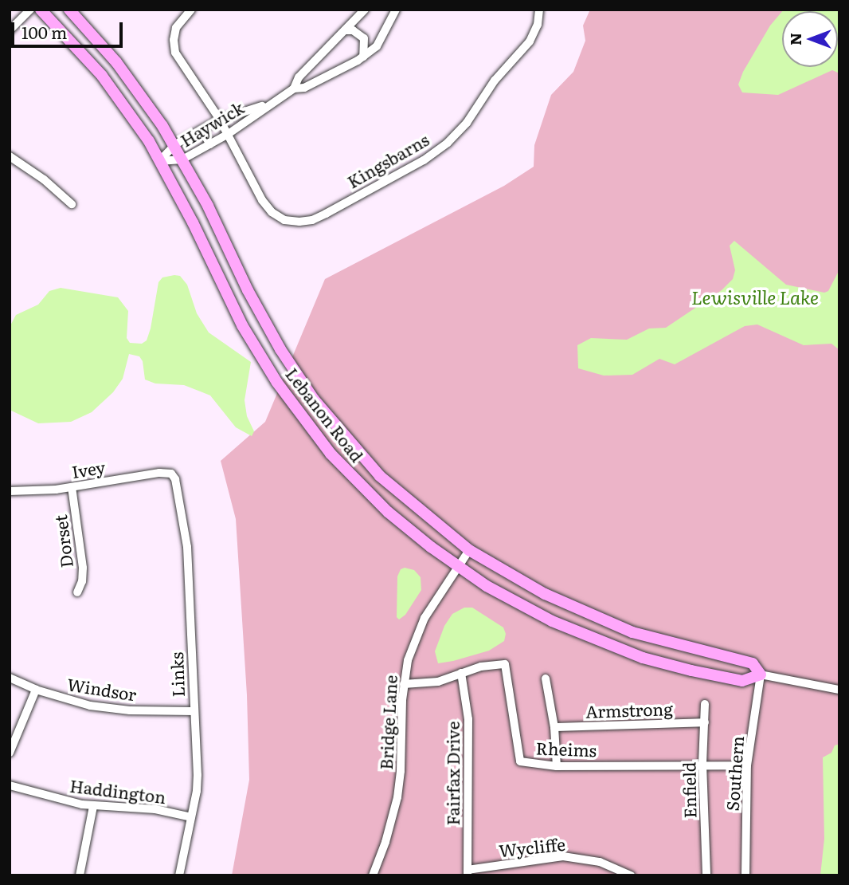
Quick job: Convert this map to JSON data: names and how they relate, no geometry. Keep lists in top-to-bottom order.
{
  "streets": {
    "main road": ["Lebanon Road"],
    "street": [
      "Haywick",
      "Kingsbarns",
      "Ivey",
      "Dorset",
      "Links",
      "Windsor",
      "Armstrong",
      "Bridge Lane",
      "Rheims",
      "Fairfax Drive",
      "Southern",
      "Enfield",
      "Haddington",
      "Wycliffe"
    ]
  },
  "crossings": [
    ["Haywick", "Kingsbarns"],
    ["Haywick", "Lebanon Road"],
    ["Lebanon Road", "Bridge Lane"],
    ["Lebanon Road", "Southern"],
    ["Ivey", "Dorset"],
    ["Ivey", "Links"],
    ["Links", "Windsor"],
    ["Links", "Haddington"],
    ["Armstrong", "Enfield"],
    ["Bridge Lane", "Rheims"],
    ["Rheims", "Fairfax Drive"],
    ["Rheims", "Southern"],
    ["Rheims", "Enfield"],
    ["Fairfax Drive", "Wycliffe"]
  ],
  "water": ["Lewisville Lake"],
  "scale_bar": "100 m",
  "north": "left"
}
